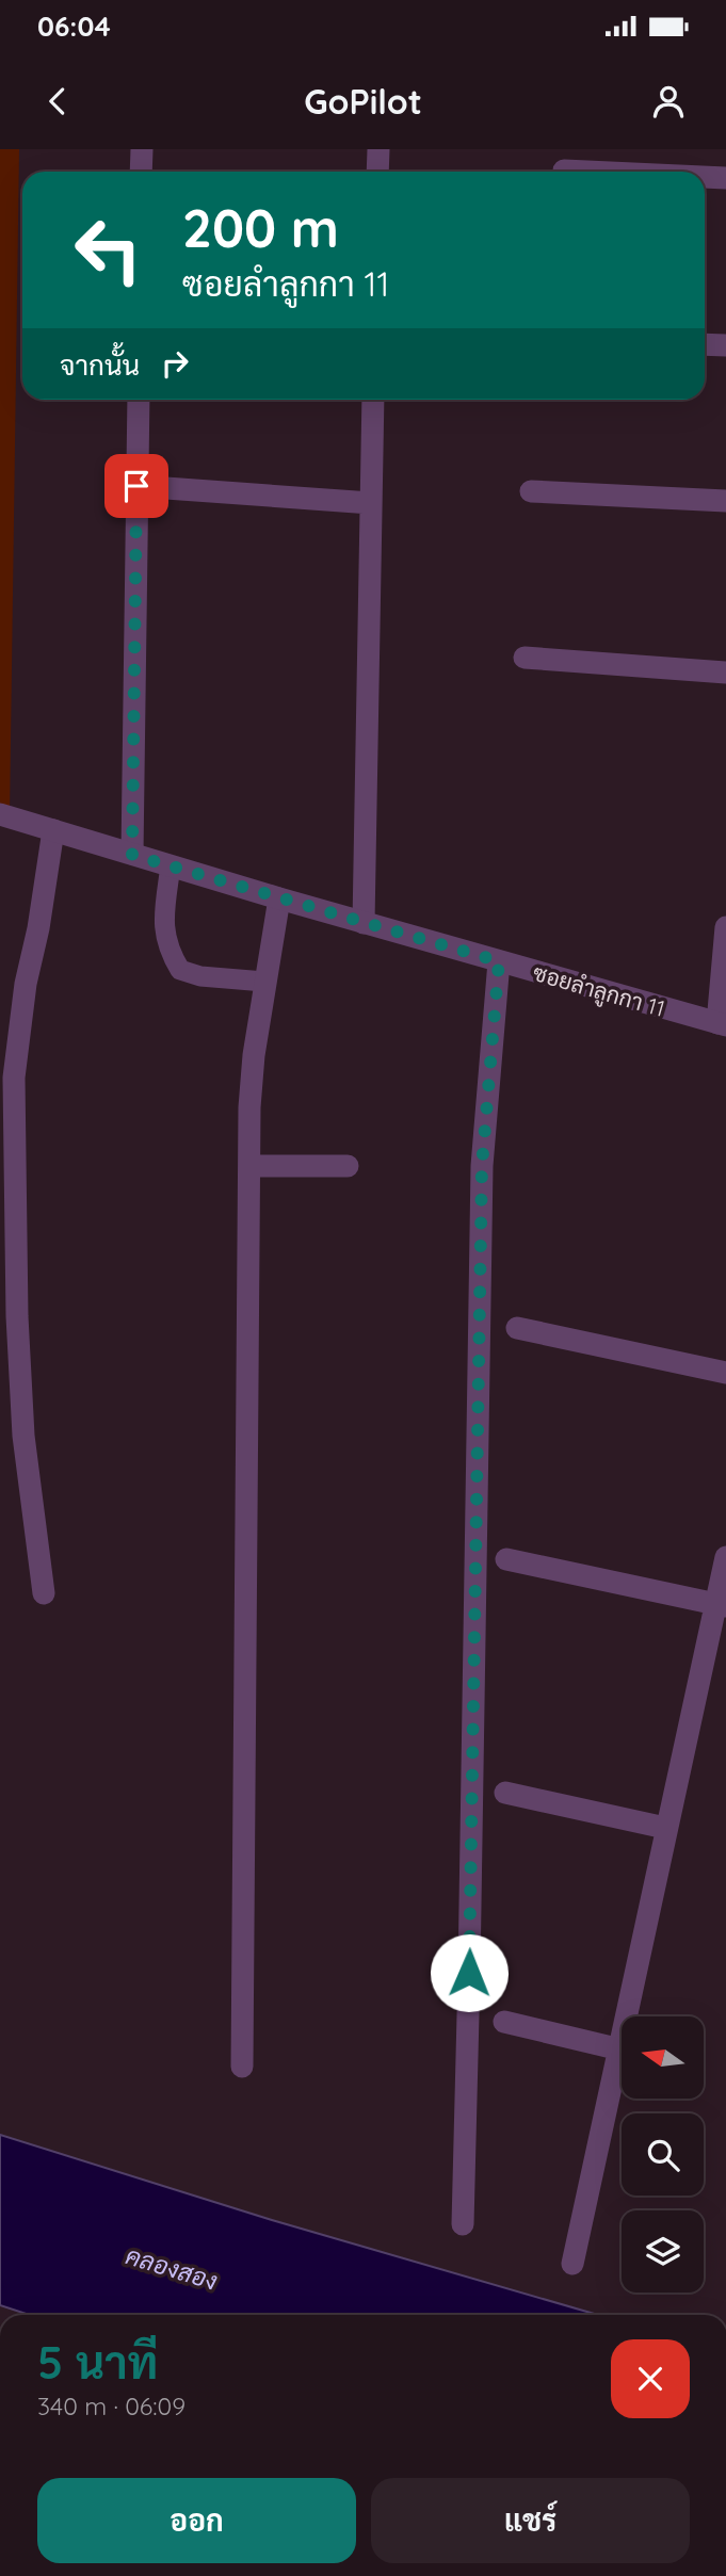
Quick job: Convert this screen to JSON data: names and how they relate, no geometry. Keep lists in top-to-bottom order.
{
  "streets": {
    "street": ["ซอยลำลูกกา 11"]
  },
  "water": ["คลองสอง"],
  "north": "left",
  "page": {
    "status": "06:04",
    "header": "GoPilot",
    "turn": ["200 m", "ซอยลำลูกกา 11"],
    "then": "จากนั้น",
    "heading": ["5 นาที", "340 m · 06:09"],
    "buttons": ["ออก", "แชร์"]
  }
}
